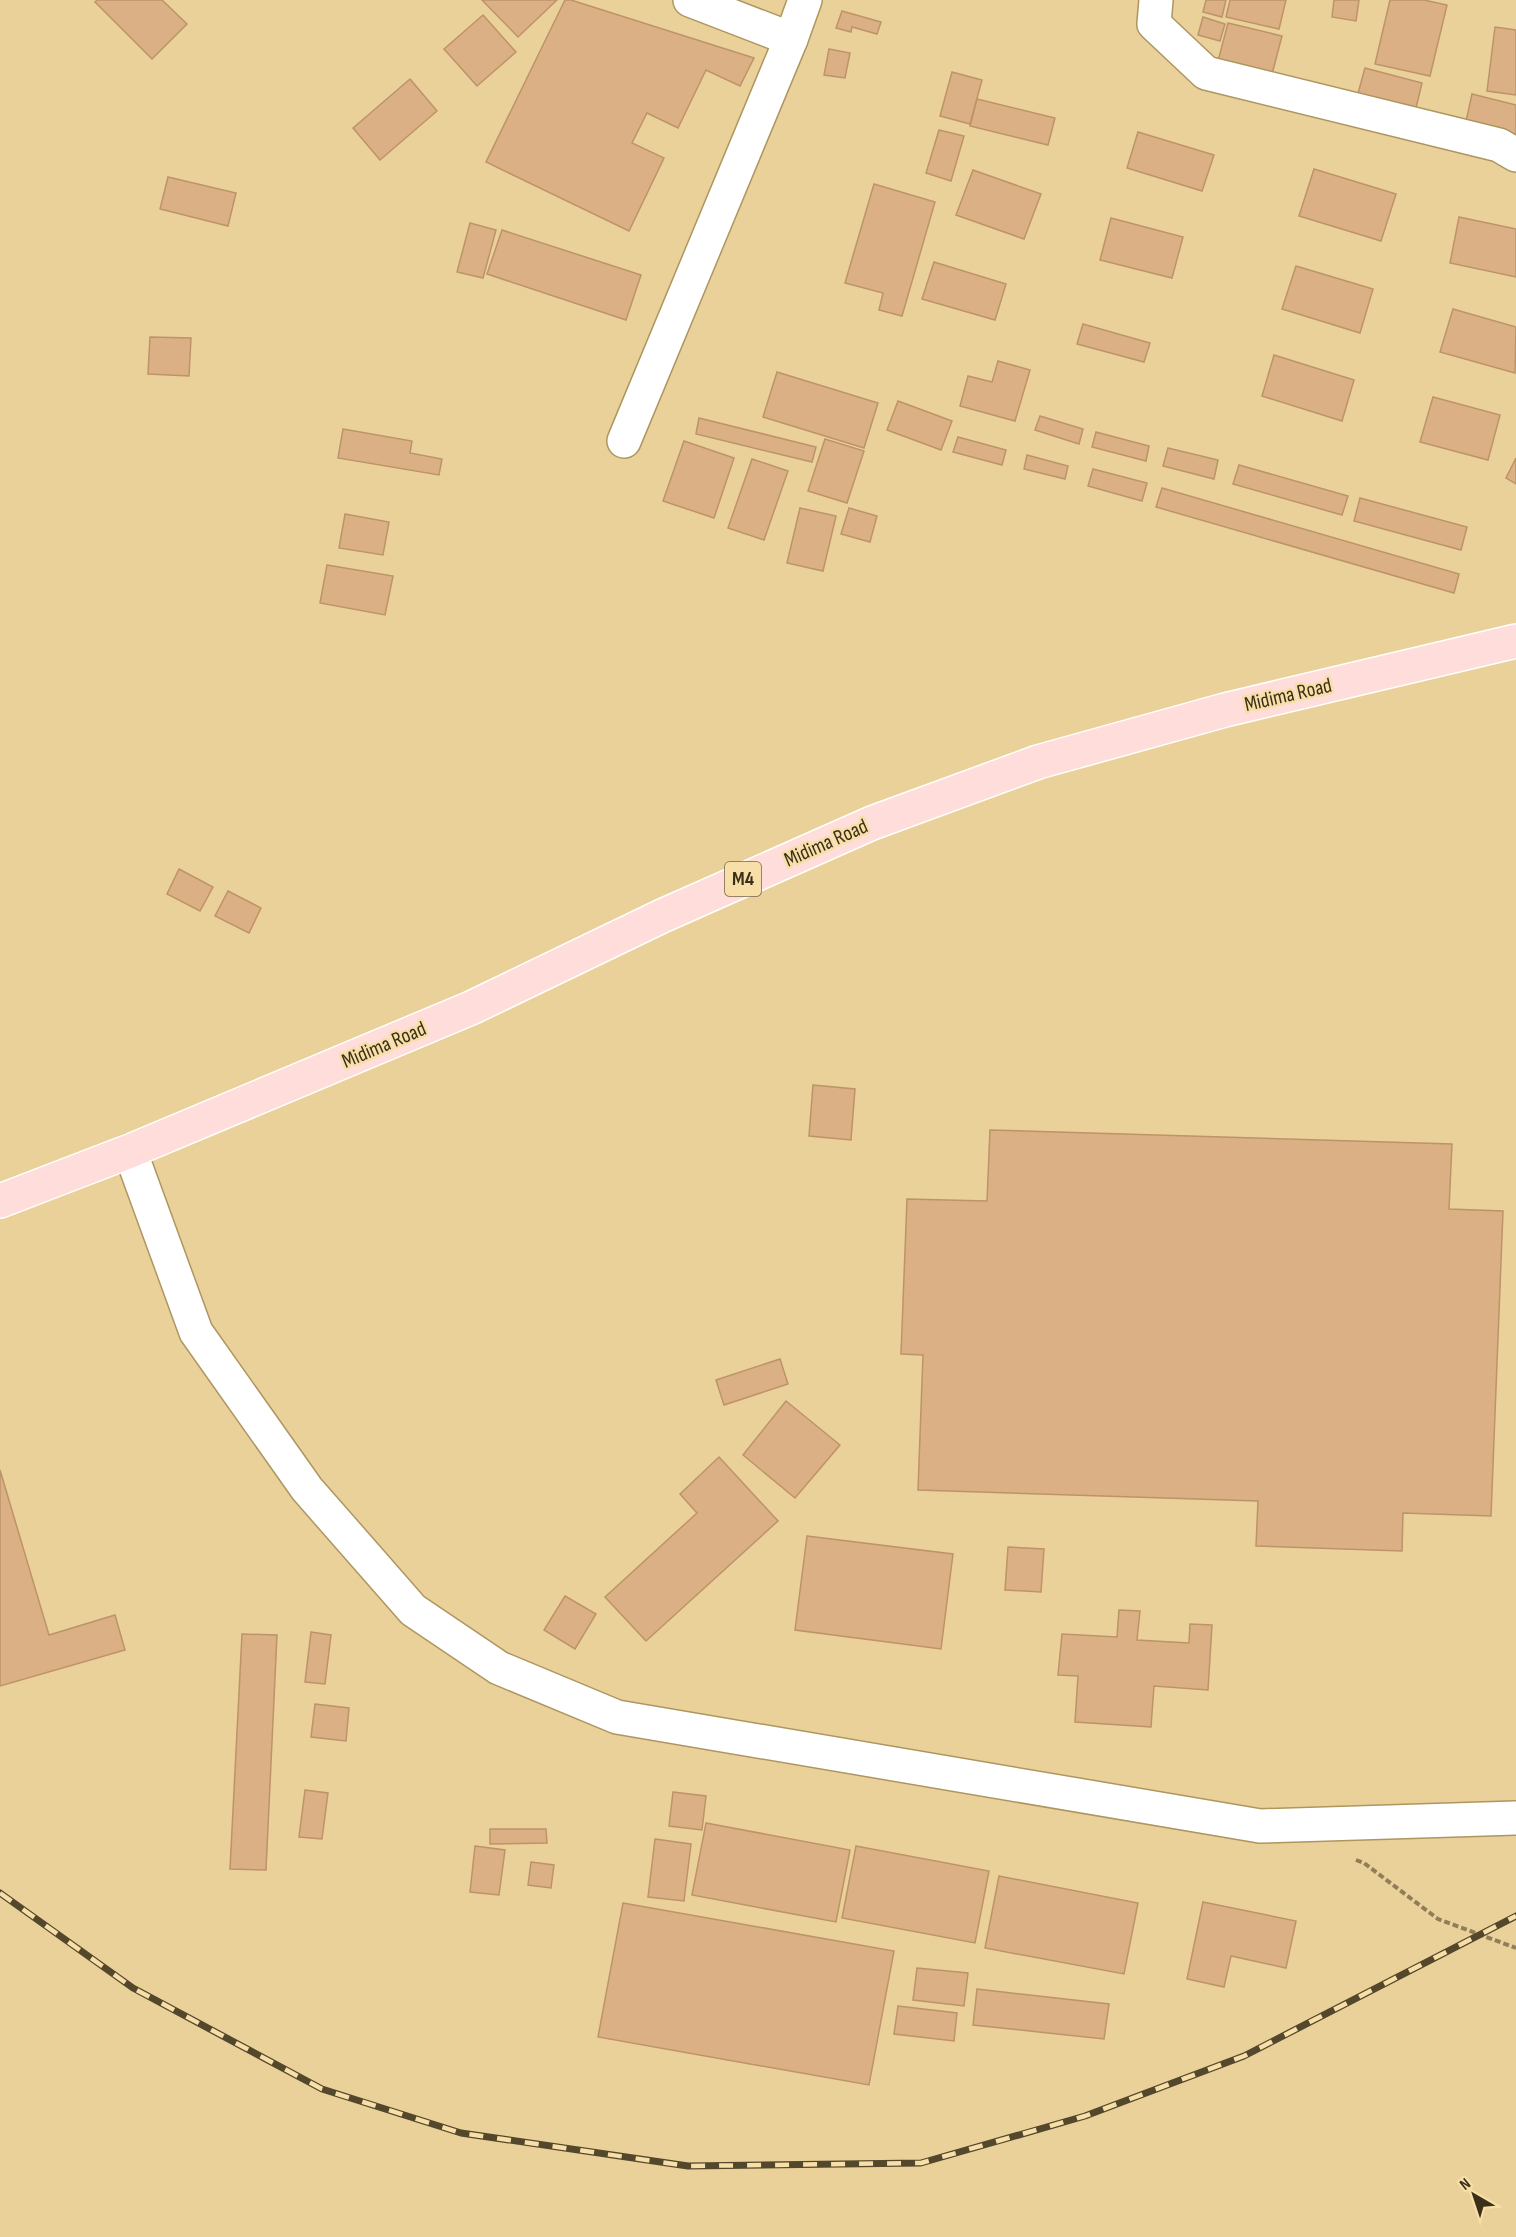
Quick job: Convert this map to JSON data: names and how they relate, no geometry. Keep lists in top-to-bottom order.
{
  "streets": {
    "main road": ["Midima Road", "M4"]
  },
  "north": "top left"
}
